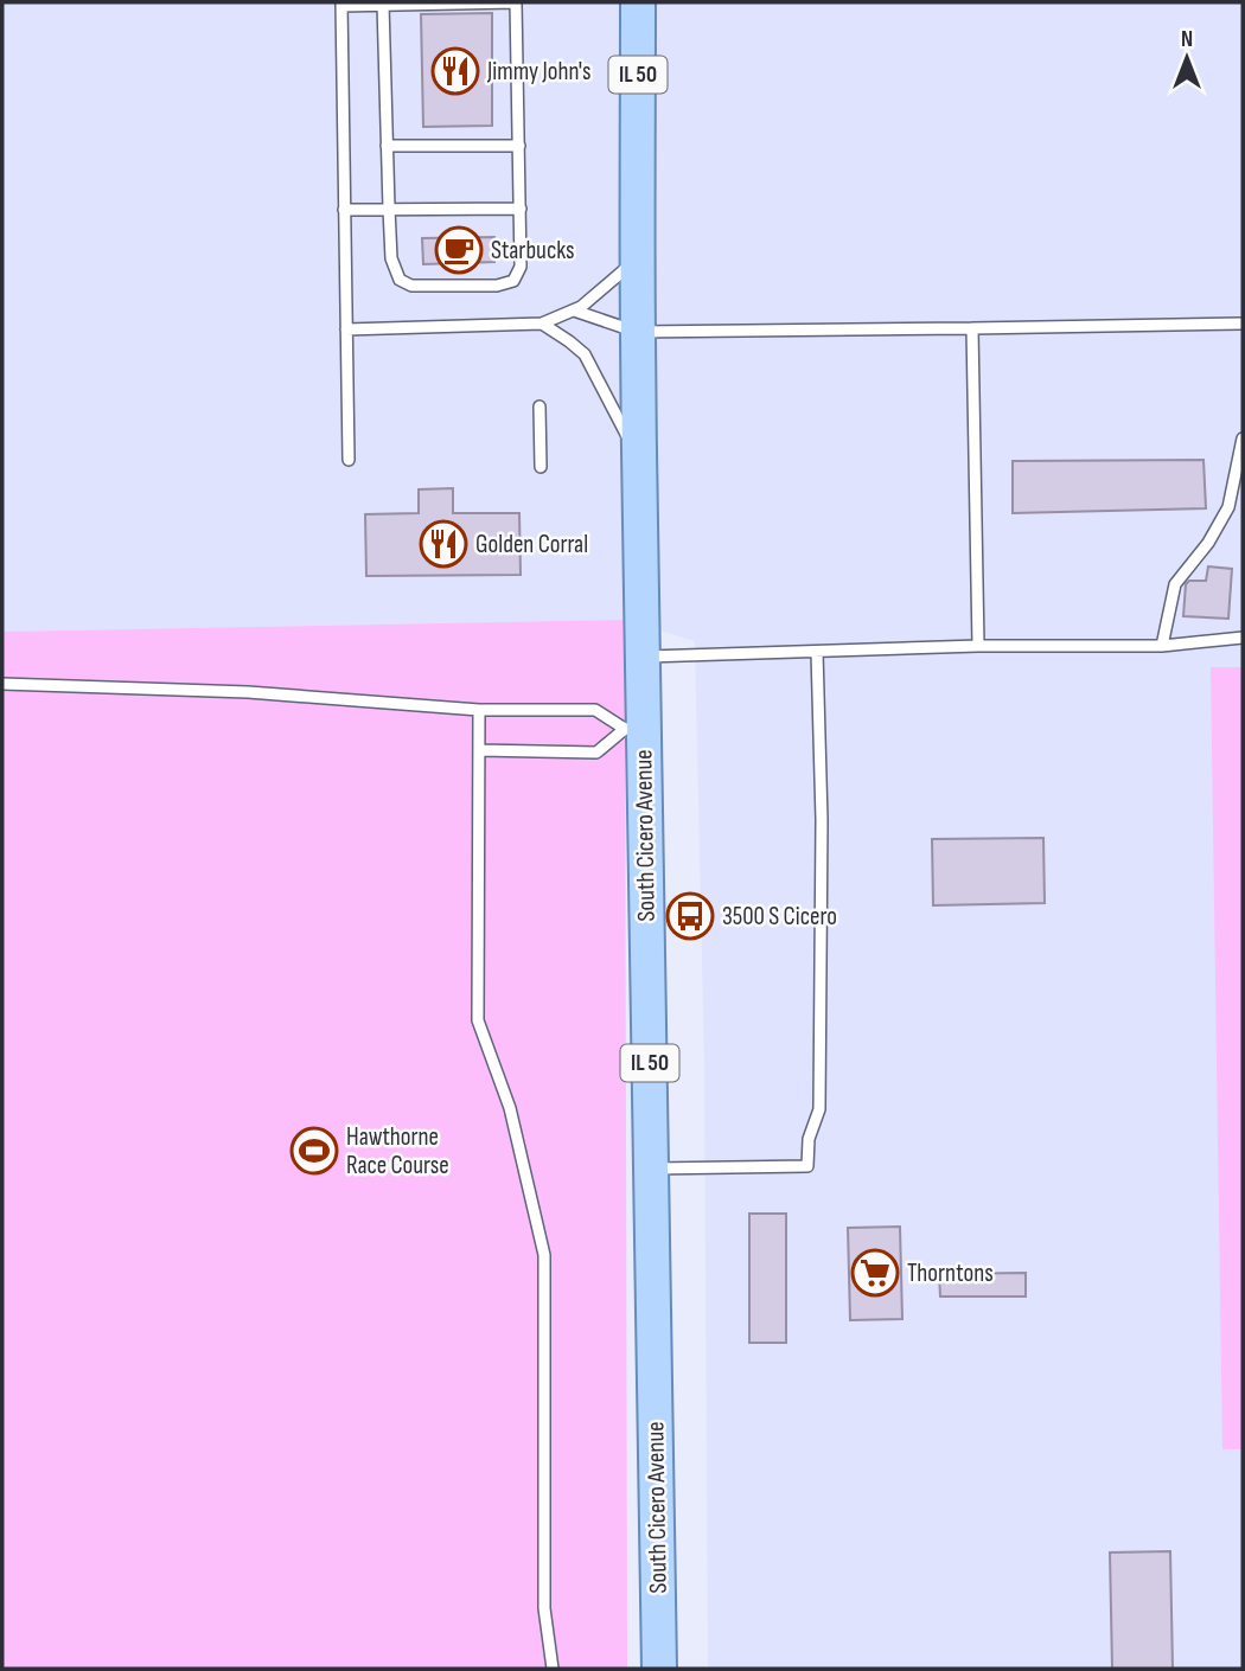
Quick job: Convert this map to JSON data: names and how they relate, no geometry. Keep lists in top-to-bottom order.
{
  "streets": {
    "main road": ["IL 50", "South Cicero Avenue"]
  },
  "places": {
    "restaurant": ["Jimmy John's", "Golden Corral"],
    "cafe": ["Starbucks"],
    "bus stop": ["3500 S Cicero"],
    "sports": ["Hawthorne Race Course"],
    "supermarket": ["Thorntons"]
  },
  "north": "top"
}
